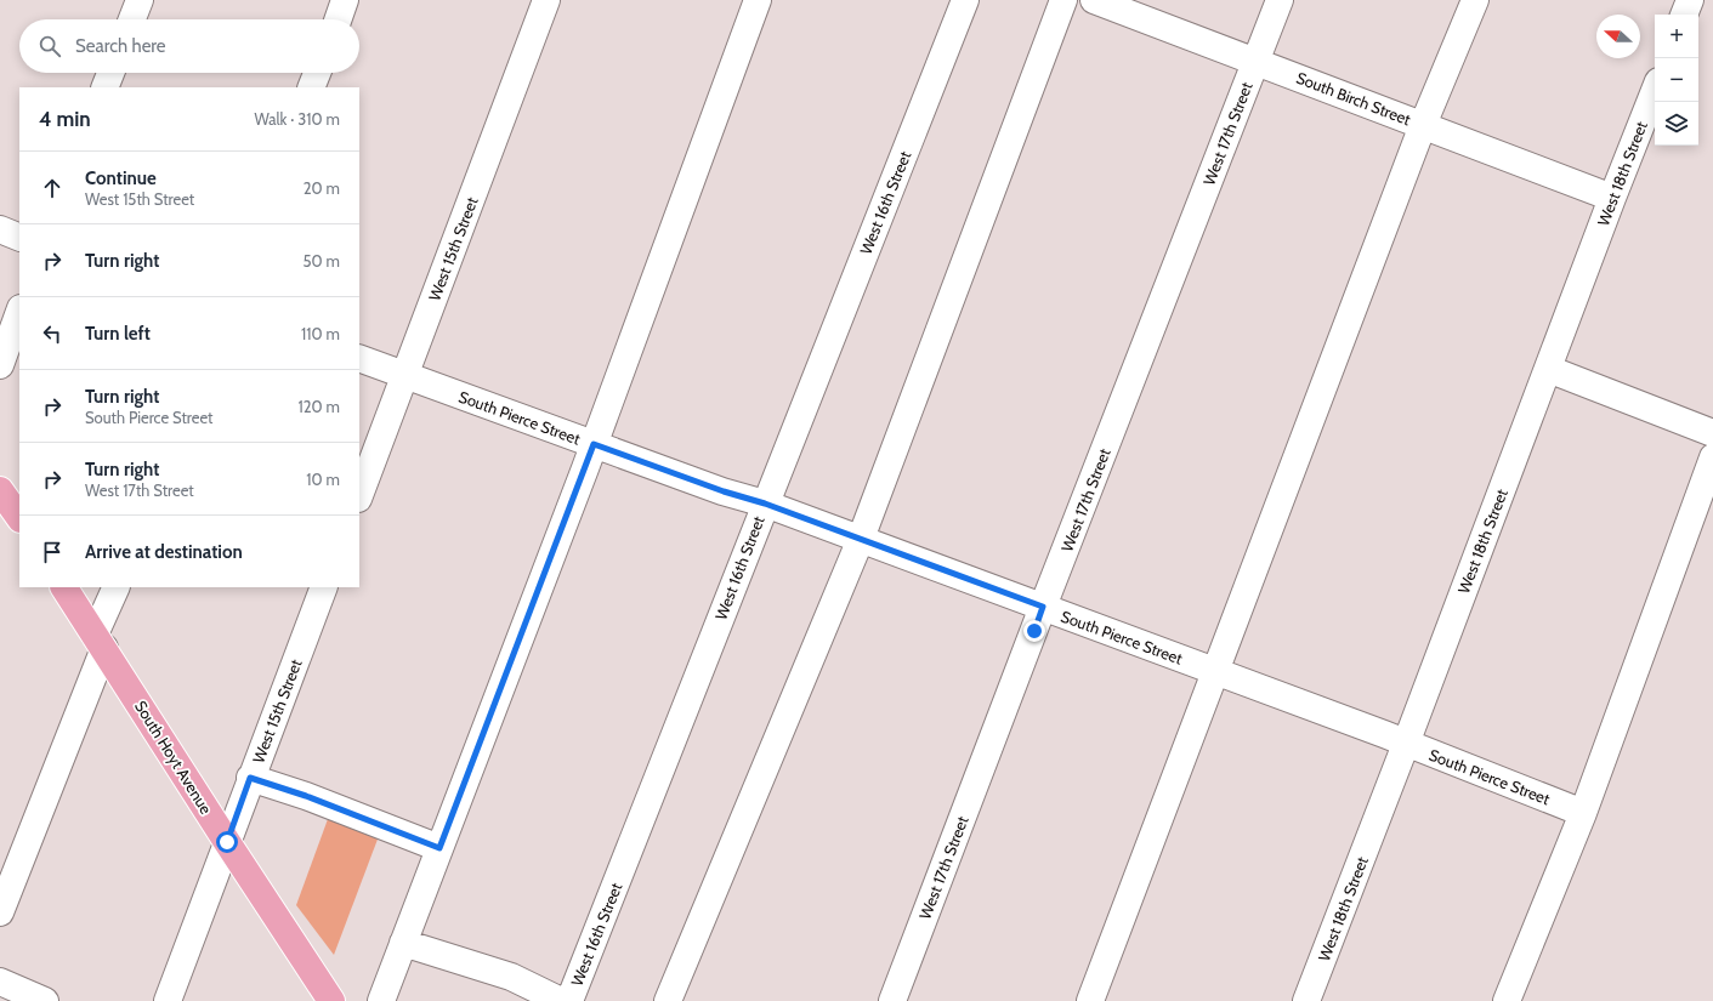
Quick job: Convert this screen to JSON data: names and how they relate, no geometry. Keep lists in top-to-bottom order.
{
  "streets": {
    "main road": ["South Hoyt Avenue"],
    "street": [
      "South Birch Street",
      "West 17th Street",
      "West 18th Street",
      "West 16th Street",
      "West 15th Street",
      "South Pierce Street"
    ]
  },
  "crossings": [
    ["South Birch Street", "West 17th Street"],
    ["South Birch Street", "West 18th Street"],
    ["West 17th Street", "South Pierce Street"],
    ["West 18th Street", "South Pierce Street"],
    ["West 16th Street", "South Pierce Street"],
    ["West 15th Street", "South Pierce Street"],
    ["West 15th Street", "South Hoyt Avenue"]
  ],
  "north": "left",
  "page": {
    "map_buttons": ["+", "−"],
    "search": "Search here",
    "heading": ["4 min", "Walk · 310 m"],
    "list": [
      ["Continue", "West 15th Street", "20 m"],
      ["Turn right", "50 m"],
      ["Turn left", "110 m"],
      ["Turn right", "South Pierce Street", "120 m"],
      ["Turn right", "West 17th Street", "10 m"],
      "Arrive at destination"
    ]
  }
}
